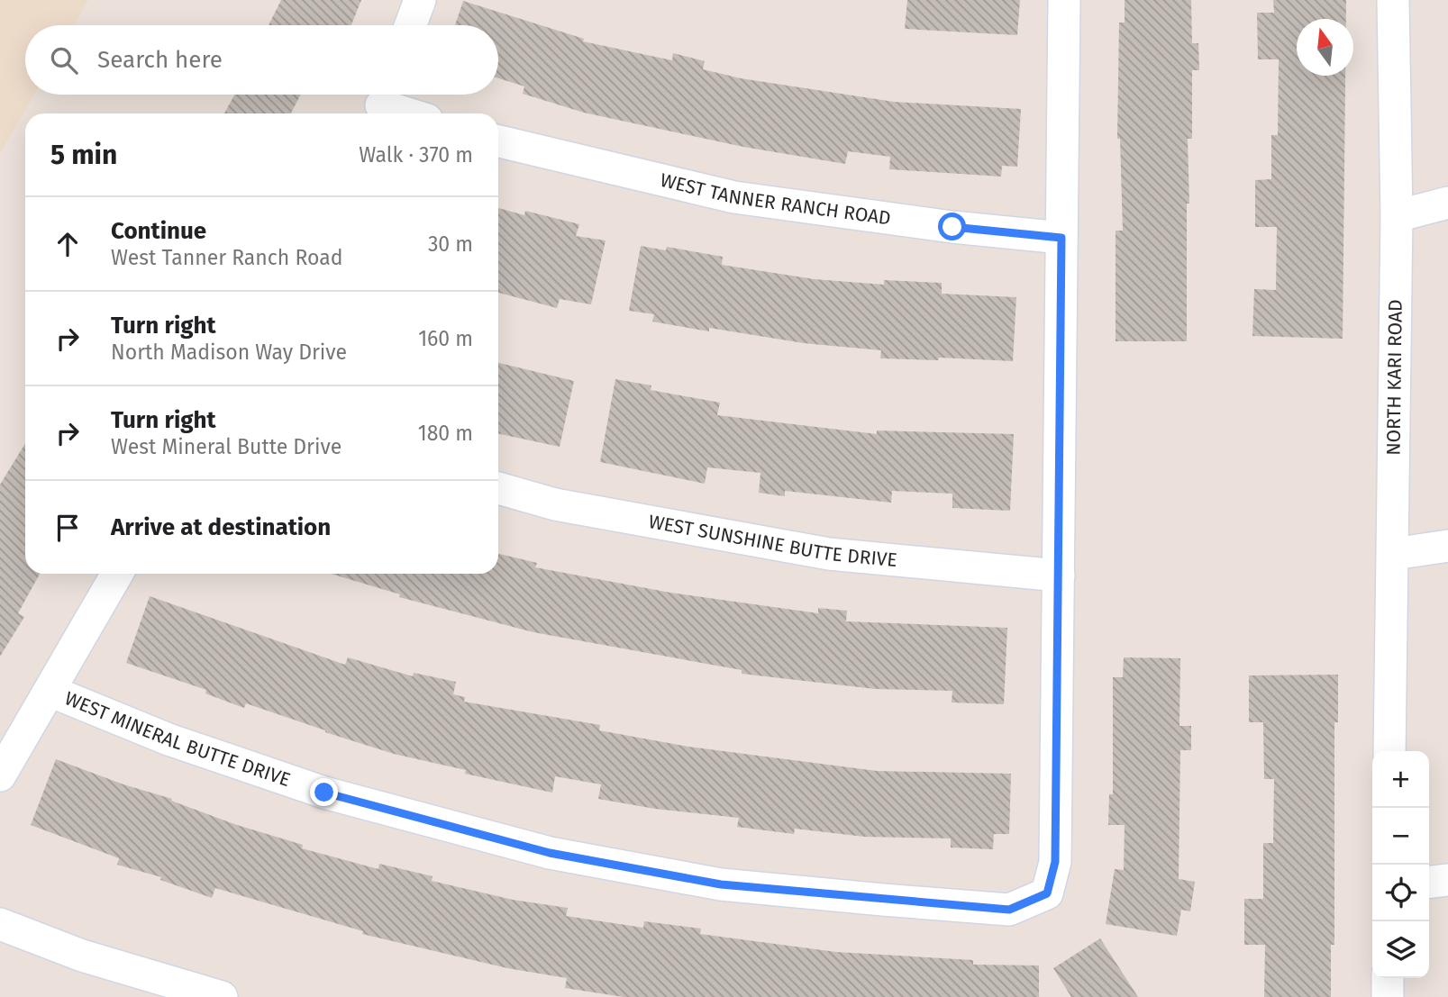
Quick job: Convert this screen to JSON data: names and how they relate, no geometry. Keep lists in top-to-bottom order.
{
  "streets": {
    "street": [
      "WEST TANNER RANCH ROAD",
      "NORTH KARI ROAD",
      "WEST SUNSHINE BUTTE DRIVE",
      "WEST MINERAL BUTTE DRIVE"
    ]
  },
  "crossings": [
    ["WEST SUNSHINE BUTTE DRIVE", "WEST MINERAL BUTTE DRIVE"]
  ],
  "north": "top",
  "page": {
    "search": "Search here",
    "heading": ["5 min", "Walk · 370 m"],
    "list": [
      ["Continue", "West Tanner Ranch Road", "30 m"],
      ["Turn right", "North Madison Way Drive", "160 m"],
      ["Turn right", "West Mineral Butte Drive", "180 m"],
      "Arrive at destination"
    ],
    "map_buttons": ["+", "−"]
  }
}
